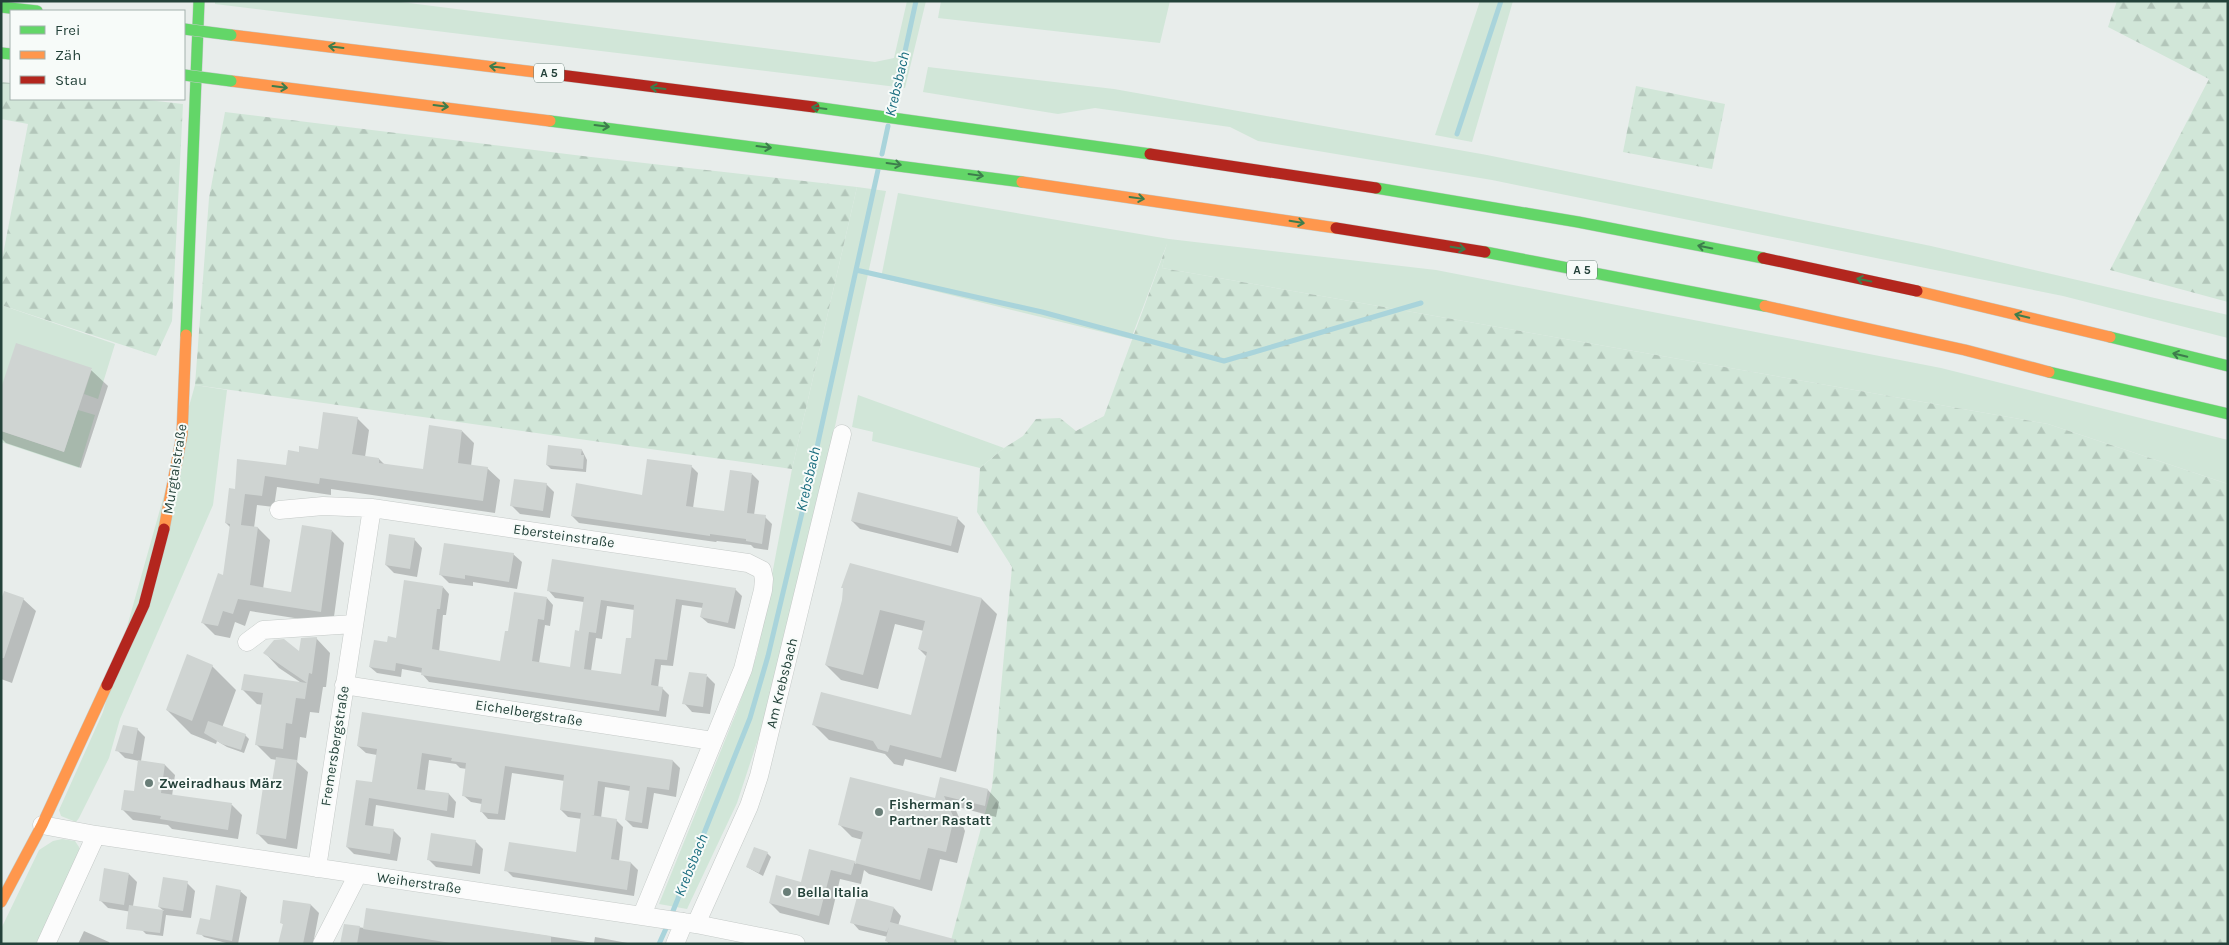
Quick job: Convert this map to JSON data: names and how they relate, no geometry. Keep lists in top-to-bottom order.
{
  "streets": {
    "main road": ["A 5", "Murgtalstraße"],
    "street": [
      "Ebersteinstraße",
      "Am Krebsbach",
      "Eichelbergstraße",
      "Fremersbergstraße",
      "Weiherstraße"
    ]
  },
  "crossings": [
    ["Murgtalstraße", "Weiherstraße"],
    ["Ebersteinstraße", "Eichelbergstraße"],
    ["Ebersteinstraße", "Fremersbergstraße"],
    ["Am Krebsbach", "Weiherstraße"],
    ["Eichelbergstraße", "Fremersbergstraße"],
    ["Fremersbergstraße", "Weiherstraße"]
  ],
  "water": ["Krebsbach"],
  "places": ["Zweiradhaus März", "Fisherman´s Partner Rastatt", "Bella Italia"],
  "legend": ["Frei", "Zäh", "Stau"]
}
